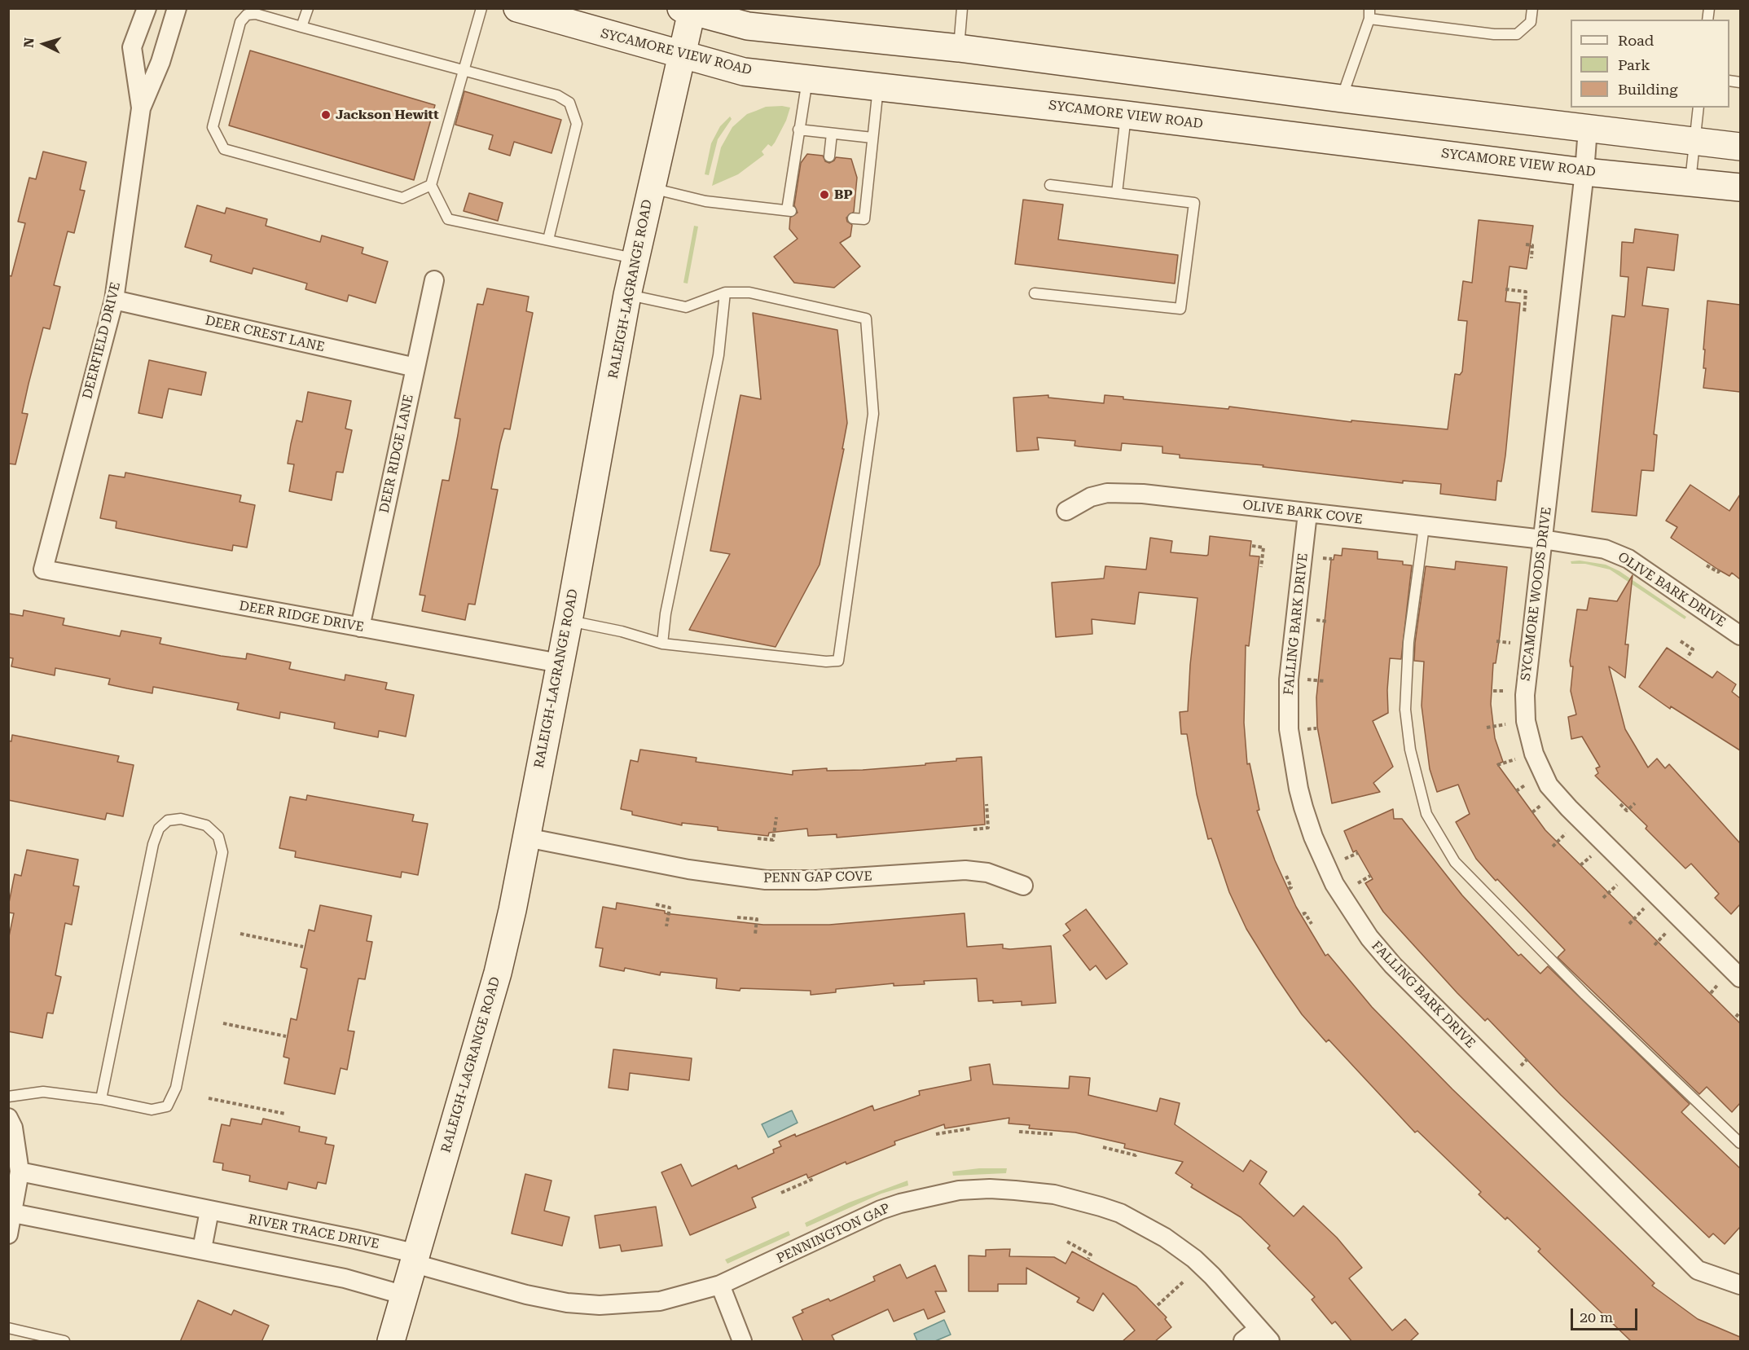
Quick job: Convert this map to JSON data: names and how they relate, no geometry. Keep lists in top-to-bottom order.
{
  "streets": {
    "main road": ["SYCAMORE VIEW ROAD", "RALEIGH-LAGRANGE ROAD"],
    "street": [
      "DEER CREST LANE",
      "DEERFIELD DRIVE",
      "DEER RIDGE LANE",
      "OLIVE BARK COVE",
      "OLIVE BARK DRIVE",
      "SYCAMORE WOODS DRIVE",
      "DEER RIDGE DRIVE",
      "FALLING BARK DRIVE",
      "PENN GAP COVE",
      "RIVER TRACE DRIVE",
      "PENNINGTON GAP"
    ]
  },
  "crossings": [
    ["SYCAMORE VIEW ROAD", "RALEIGH-LAGRANGE ROAD"],
    ["SYCAMORE VIEW ROAD", "SYCAMORE WOODS DRIVE"],
    ["RALEIGH-LAGRANGE ROAD", "DEER RIDGE DRIVE"],
    ["RALEIGH-LAGRANGE ROAD", "PENN GAP COVE"],
    ["RALEIGH-LAGRANGE ROAD", "RIVER TRACE DRIVE"],
    ["RALEIGH-LAGRANGE ROAD", "PENNINGTON GAP"],
    ["DEER CREST LANE", "DEERFIELD DRIVE"],
    ["DEER CREST LANE", "DEER RIDGE LANE"],
    ["DEERFIELD DRIVE", "DEER RIDGE DRIVE"],
    ["DEER RIDGE LANE", "DEER RIDGE DRIVE"],
    ["OLIVE BARK COVE", "OLIVE BARK DRIVE"],
    ["OLIVE BARK COVE", "SYCAMORE WOODS DRIVE"],
    ["OLIVE BARK COVE", "FALLING BARK DRIVE"],
    ["OLIVE BARK DRIVE", "SYCAMORE WOODS DRIVE"],
    ["RIVER TRACE DRIVE", "PENNINGTON GAP"]
  ],
  "places": ["Jackson Hewitt", "BP"],
  "legend": ["Road", "Park", "Building"],
  "scale_bar": "20 m",
  "north": "left"
}
